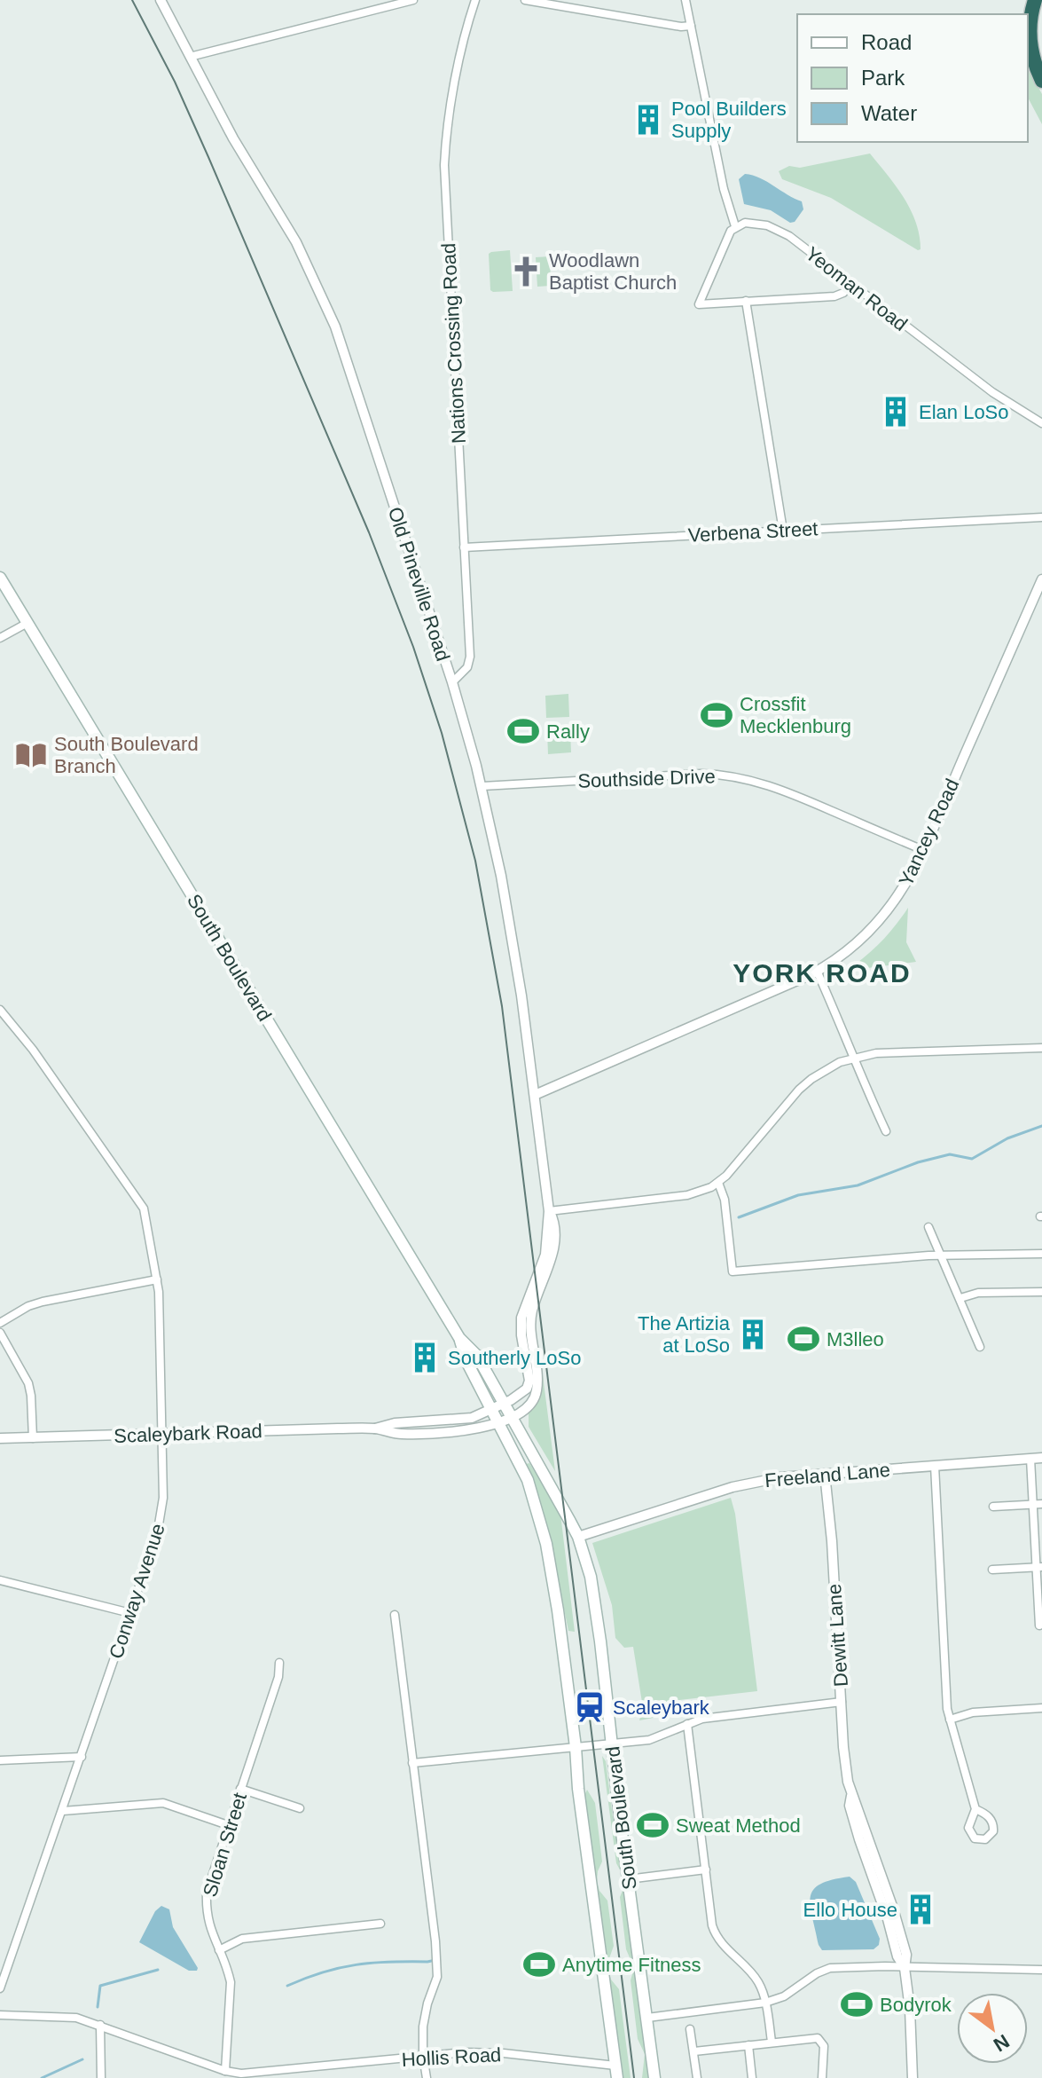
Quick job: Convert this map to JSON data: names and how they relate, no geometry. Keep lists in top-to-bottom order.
{
  "streets": {
    "main road": ["South Boulevard"],
    "street": [
      "Yeoman Road",
      "Nations Crossing Road",
      "Verbena Street",
      "Old Pineville Road",
      "Southside Drive",
      "Yancey Road",
      "Scaleybark Road",
      "Freeland Lane",
      "Conway Avenue",
      "Dewitt Lane",
      "Sloan Street",
      "Hollis Road"
    ]
  },
  "crossings": [
    ["Nations Crossing Road", "Verbena Street"],
    ["Nations Crossing Road", "Old Pineville Road"],
    ["Old Pineville Road", "Southside Drive"],
    ["Old Pineville Road", "Yancey Road"],
    ["Old Pineville Road", "South Boulevard"],
    ["Old Pineville Road", "Scaleybark Road"],
    ["Southside Drive", "Yancey Road"],
    ["South Boulevard", "Scaleybark Road"],
    ["South Boulevard", "Freeland Lane"],
    ["South Boulevard", "Hollis Road"],
    ["Scaleybark Road", "Conway Avenue"],
    ["Freeland Lane", "Dewitt Lane"],
    ["Sloan Street", "Hollis Road"]
  ],
  "districts": ["YORK ROAD"],
  "places": {
    "building": [
      "Pool Builders Supply",
      "Elan LoSo",
      "The Artizia at LoSo",
      "Southerly LoSo",
      "Ello House"
    ],
    "church": ["Woodlawn Baptist Church"],
    "sports": [
      "Crossfit Mecklenburg",
      "Rally",
      "M3lleo",
      "Sweat Method",
      "Anytime Fitness",
      "Bodyrok"
    ],
    "library": ["South Boulevard Branch"],
    "station": ["Scaleybark"]
  },
  "legend": ["Road", "Park", "Water"],
  "north": "bottom right"
}
